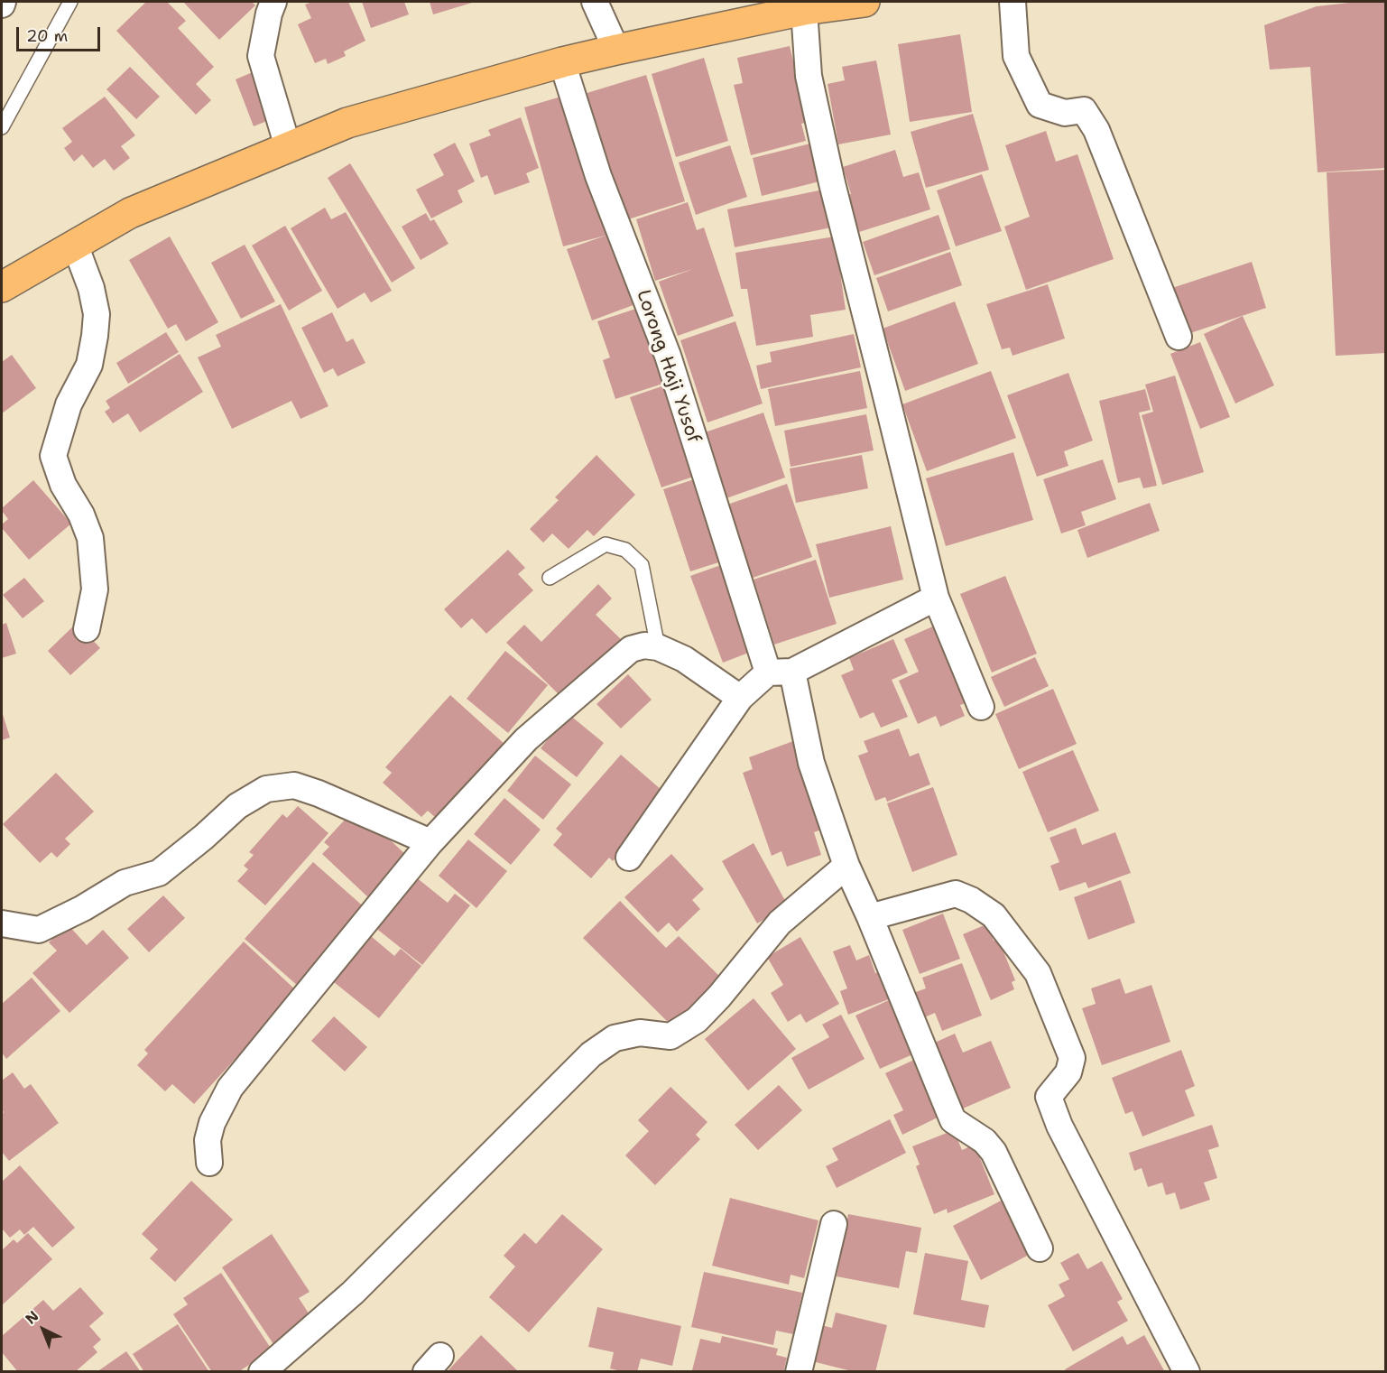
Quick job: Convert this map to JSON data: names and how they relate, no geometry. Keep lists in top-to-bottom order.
{
  "streets": {
    "street": ["Lorong Haji Yusof"]
  },
  "scale_bar": "20 m",
  "north": "top left"
}
